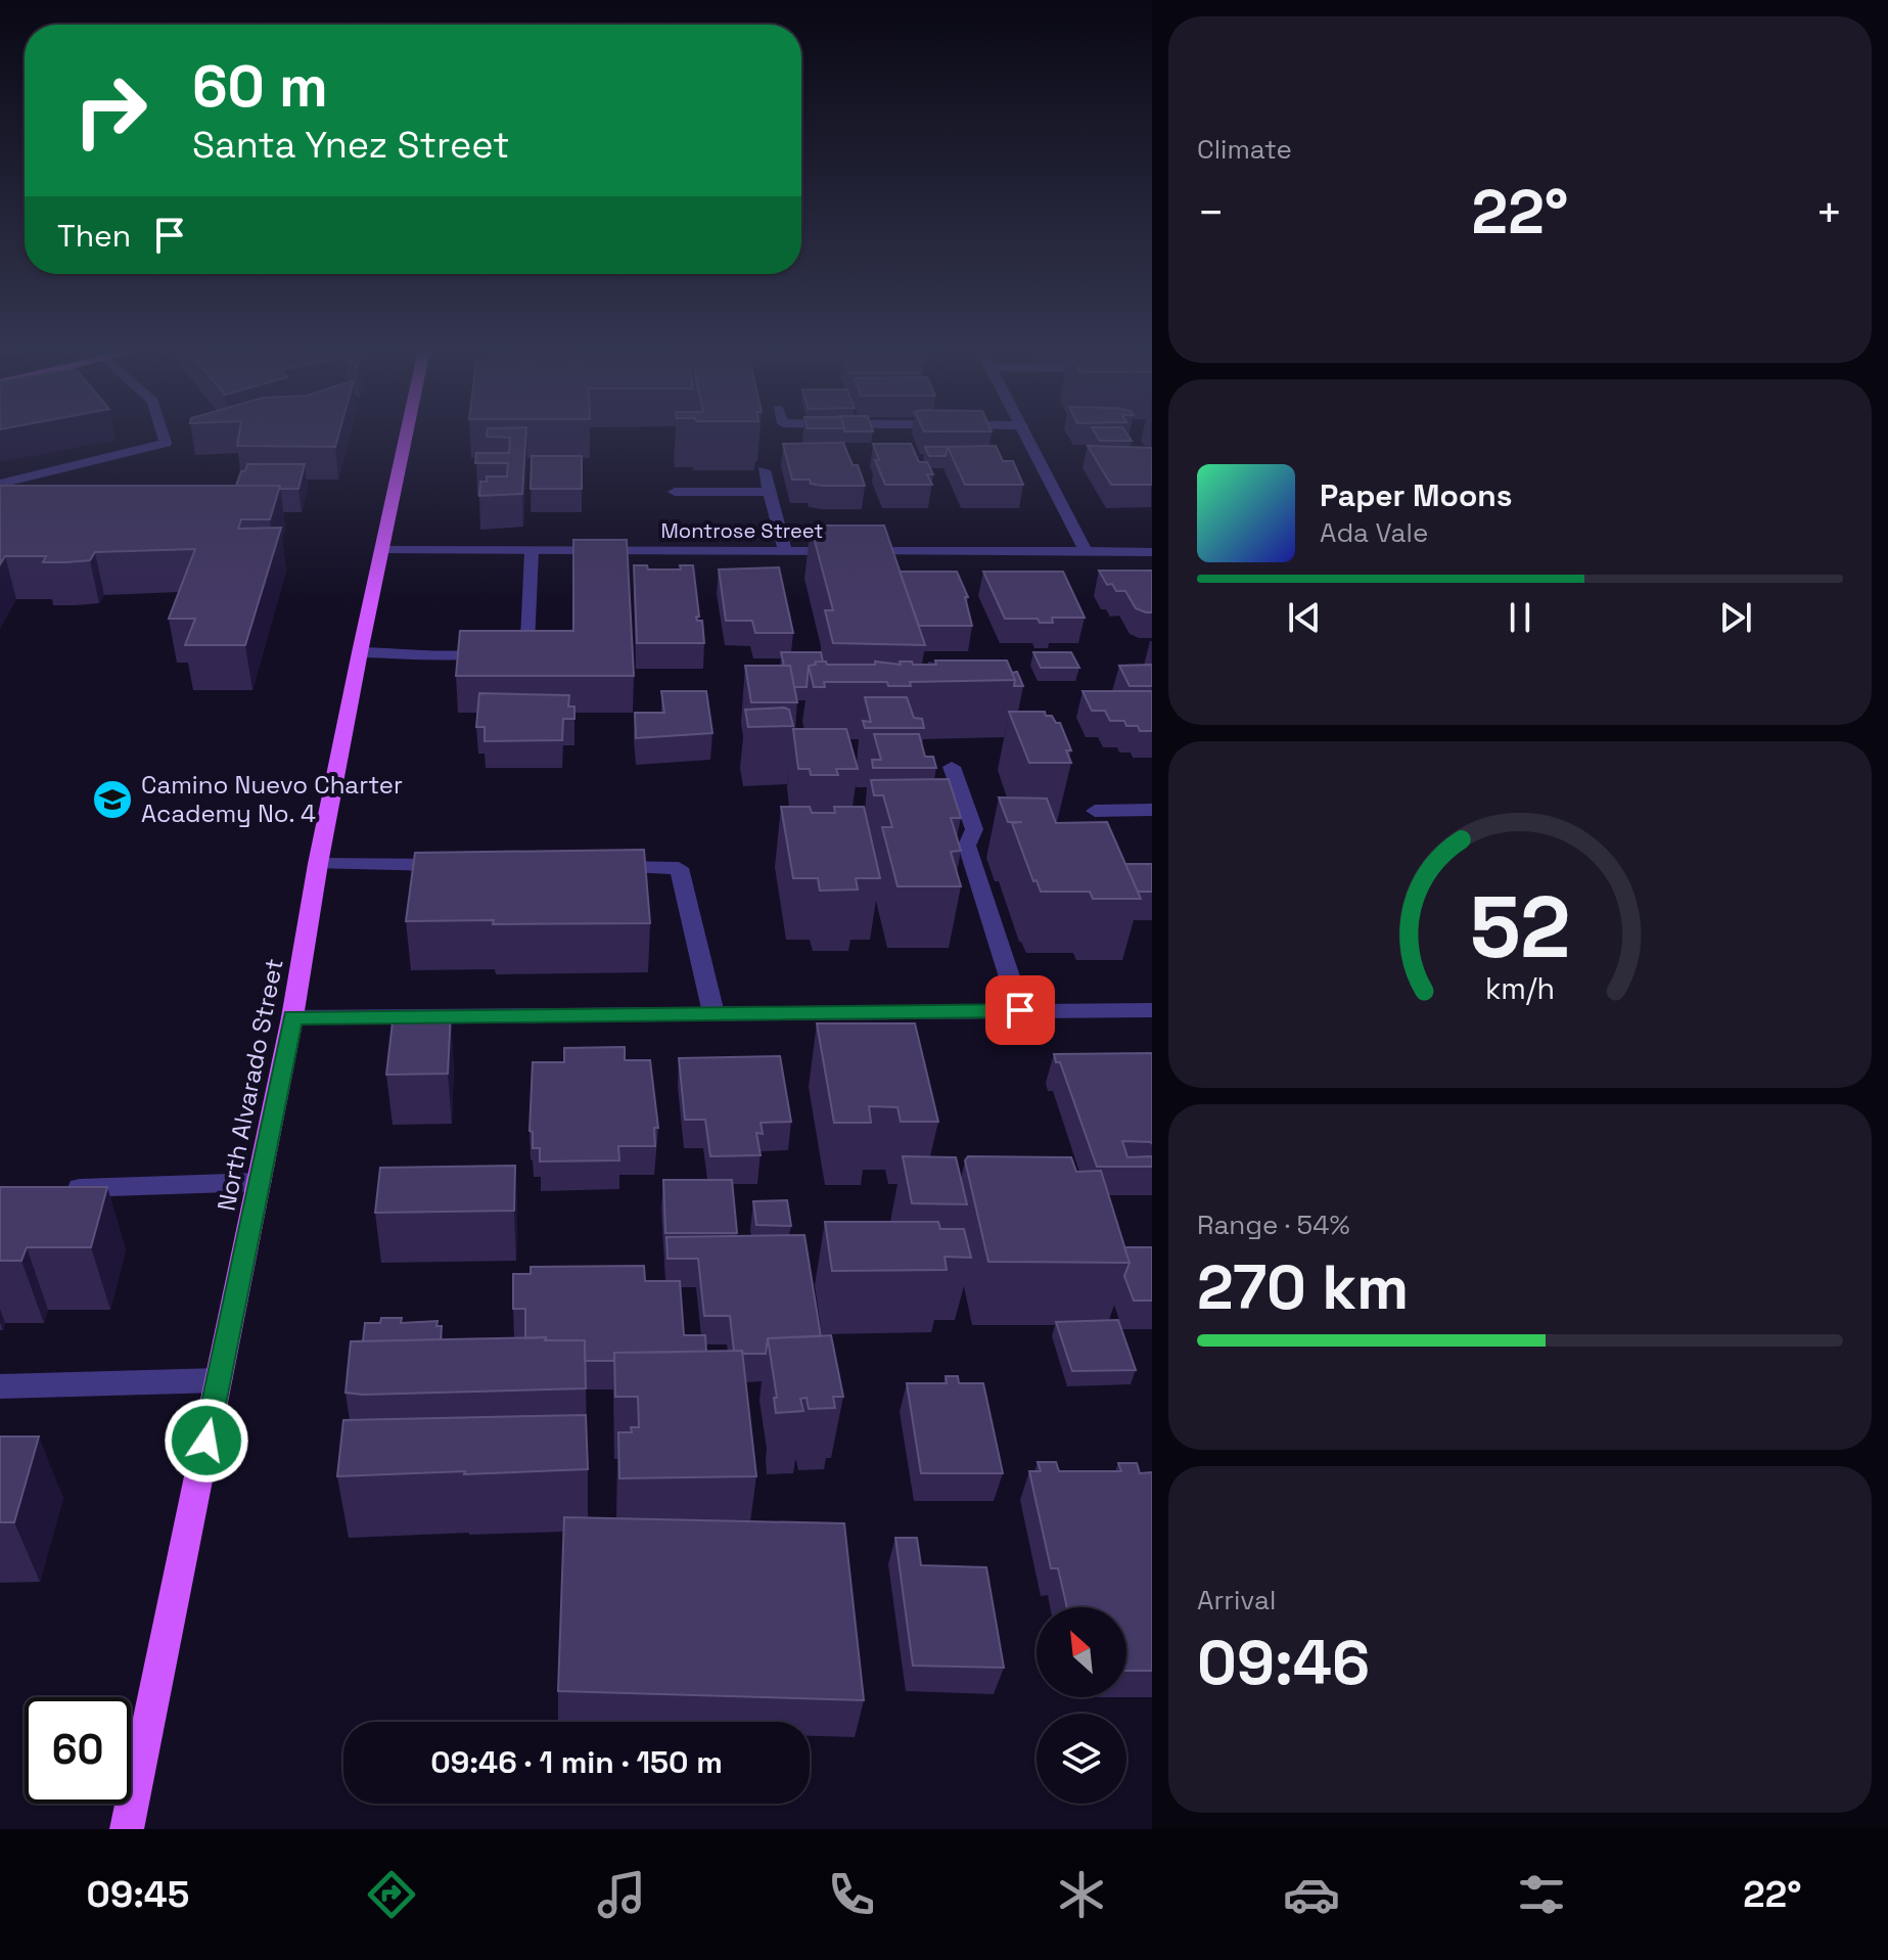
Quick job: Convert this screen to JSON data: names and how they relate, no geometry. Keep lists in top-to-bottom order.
{
  "streets": {
    "main road": ["North Alvarado Street"],
    "street": ["Montrose Street"]
  },
  "crossings": [
    ["Montrose Street", "North Alvarado Street"]
  ],
  "places": {
    "school or university": ["Camino Nuevo Charter Academy No. 4"]
  },
  "north": "top left",
  "page": {
    "tile": [
      "Climate",
      ["Range · 54%", "270 km"],
      ["Arrival", "09:46"]
    ],
    "turn": ["60 m", "Santa Ynez Street"],
    "heat": ["−", "22°", "+"],
    "then": "Then",
    "song": ["Paper Moons", "Ada Vale"],
    "limit": "60",
    "trip": "09:46 · 1 min · 150 m",
    "tabs": ["09:45", "22°"],
    "gauge": ["52", "km/h"]
  }
}
